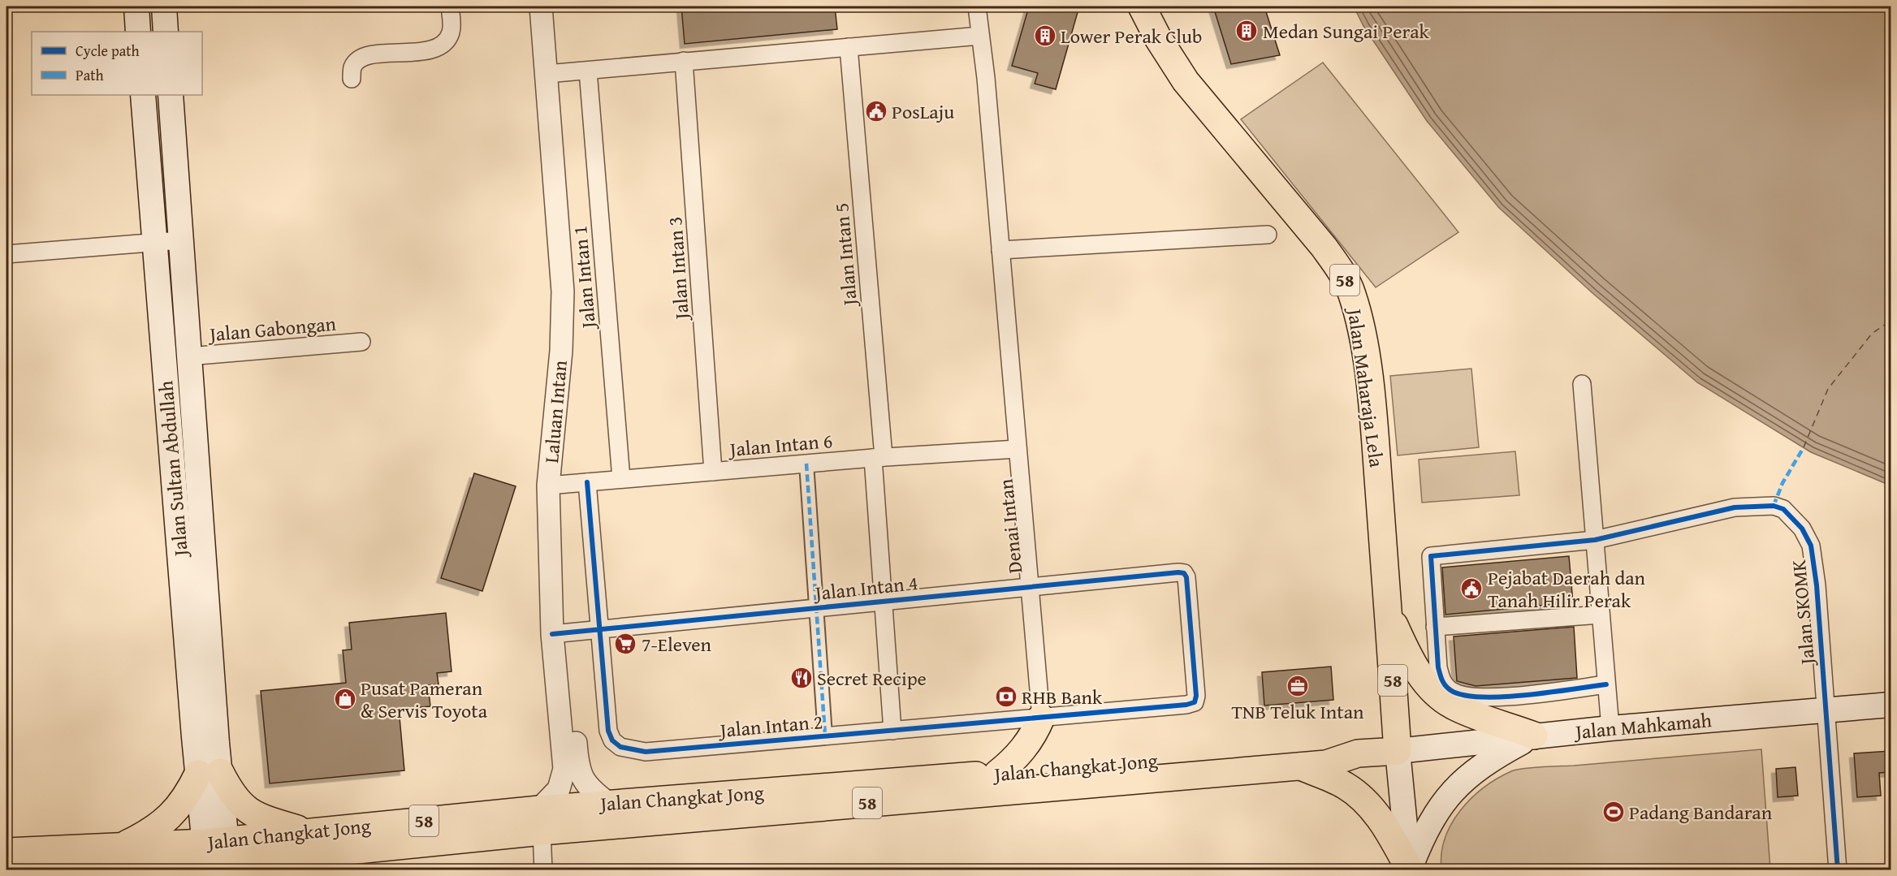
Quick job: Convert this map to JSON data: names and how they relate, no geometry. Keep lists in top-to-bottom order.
{
  "streets": {
    "highway": ["58", "Jalan Maharaja Lela", "Jalan Changkat Jong"],
    "main road": ["Jalan Sultan Abdullah", "Jalan Mahkamah"],
    "street": [
      "Jalan Intan 5",
      "Jalan Intan 3",
      "Jalan Intan 1",
      "Jalan Gabongan",
      "Laluan Intan",
      "Jalan Intan 6",
      "Denai Intan",
      "Jalan Intan 4",
      "Jalan SKOMK",
      "Jalan Intan 2"
    ]
  },
  "crossings": [
    ["Jalan Intan 5", "Jalan Intan 6"],
    ["Jalan Intan 5", "Jalan Intan 4"],
    ["Jalan Intan 5", "Jalan Intan 2"],
    ["Jalan Intan 3", "Jalan Intan 6"],
    ["Jalan Intan 1", "Jalan Intan 6"],
    ["Jalan Gabongan", "Jalan Sultan Abdullah"],
    ["Jalan Maharaja Lela", "Jalan Mahkamah"],
    ["Jalan Maharaja Lela", "Jalan Changkat Jong"],
    ["Laluan Intan", "Jalan Intan 6"],
    ["Laluan Intan", "Jalan Intan 4"],
    ["Laluan Intan", "Jalan Changkat Jong"],
    ["Jalan Intan 6", "Denai Intan"],
    ["Jalan Intan 6", "Jalan Intan 2"],
    ["Jalan Sultan Abdullah", "Jalan Changkat Jong"],
    ["Denai Intan", "Jalan Intan 4"],
    ["Denai Intan", "Jalan Intan 2"],
    ["Jalan Intan 4", "Jalan Intan 2"],
    ["Jalan SKOMK", "Jalan Mahkamah"],
    ["Jalan Mahkamah", "Jalan Changkat Jong"]
  ],
  "places": {
    "building": ["Medan Sungai Perak", "Lower Perak Club"],
    "public building": ["PosLaju", "Pejabat Daerah dan Tanah Hilir Perak"],
    "supermarket": ["7-Eleven"],
    "restaurant": ["Secret Recipe"],
    "office": ["TNB Teluk Intan"],
    "bank": ["RHB Bank"],
    "shop": ["Pusat Pameran & Servis Toyota"],
    "sports": ["Padang Bandaran"]
  },
  "legend": ["Cycle path", "Path"]
}
